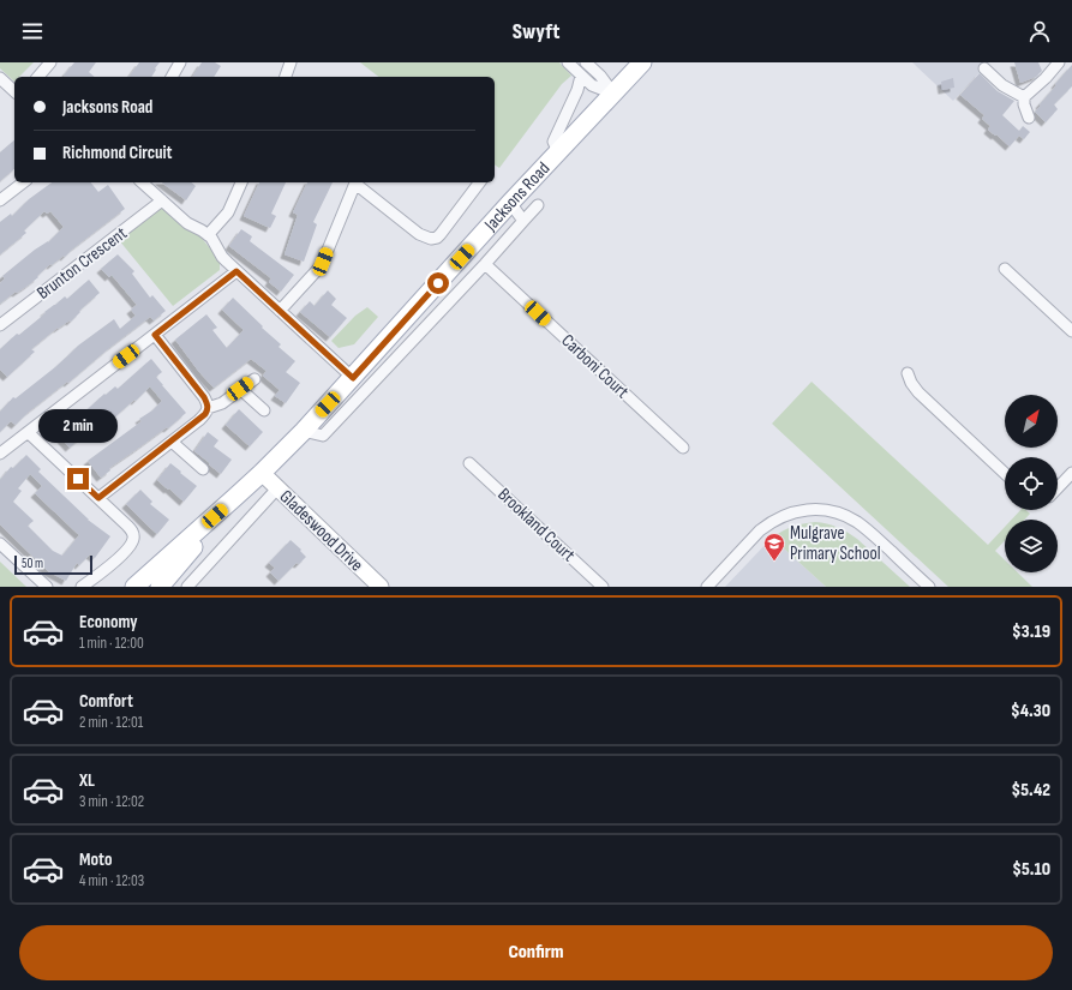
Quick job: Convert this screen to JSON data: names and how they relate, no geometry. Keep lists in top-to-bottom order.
{
  "streets": {
    "main road": ["Jacksons Road"],
    "street": [
      "Brunton Crescent",
      "Carboni Court",
      "Brookland Court",
      "Gladeswood Drive"
    ]
  },
  "crossings": [
    ["Jacksons Road", "Gladeswood Drive"]
  ],
  "places": {
    "school or university": ["Mulgrave Primary School"]
  },
  "scale_bar": "50 m",
  "north": "top right",
  "page": {
    "header": "Swyft",
    "banner": ["Jacksons Road", "Richmond Circuit"],
    "bubble": "2 min",
    "scale": "50 m",
    "list": [
      {
        "name": "Economy",
        "note": "1 min · 12:00",
        "value": "$3.19"
      },
      {
        "name": "Comfort",
        "note": "2 min · 12:01",
        "value": "$4.30"
      },
      {
        "name": "XL",
        "note": "3 min · 12:02",
        "value": "$5.42"
      },
      {
        "name": "Moto",
        "note": "4 min · 12:03",
        "value": "$5.10"
      }
    ],
    "buttons": "Confirm"
  }
}
